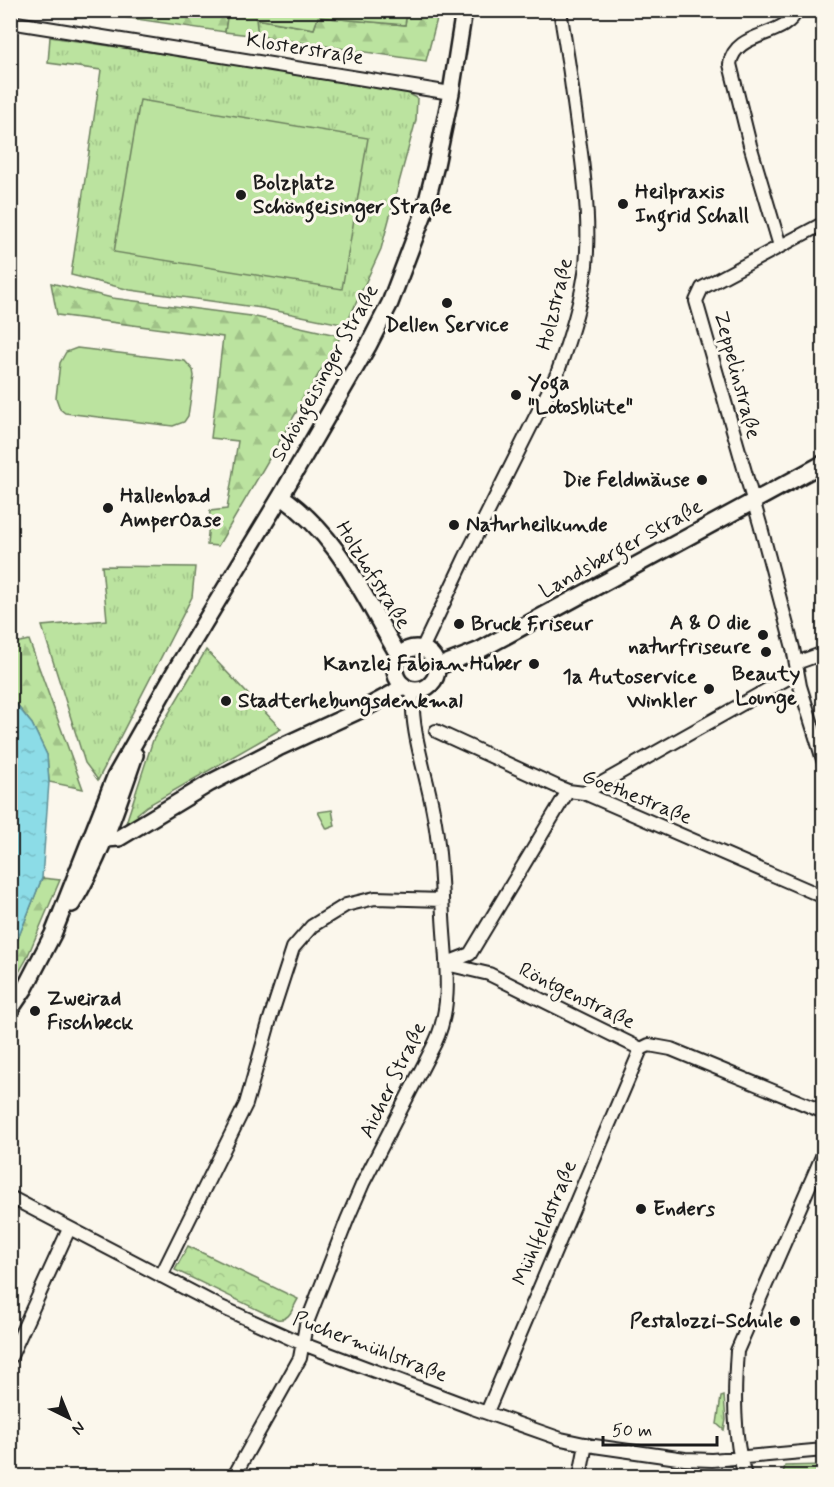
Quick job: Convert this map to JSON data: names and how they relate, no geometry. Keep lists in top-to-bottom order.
{
  "streets": {
    "street": [
      "Klosterstraße",
      "Holzstraße",
      "Schöngeisinger Straße",
      "Zeppelinstraße",
      "Landsberger Straße",
      "Holzhofstraße",
      "Goethestraße",
      "Röntgenstraße",
      "Aicher Straße",
      "Mühlfeldstraße",
      "Puchermühlstraße"
    ]
  },
  "crossings": [
    ["Klosterstraße", "Schöngeisinger Straße"],
    ["Holzstraße", "Landsberger Straße"],
    ["Holzstraße", "Holzhofstraße"],
    ["Holzstraße", "Aicher Straße"],
    ["Schöngeisinger Straße", "Holzhofstraße"],
    ["Zeppelinstraße", "Landsberger Straße"],
    ["Landsberger Straße", "Holzhofstraße"],
    ["Landsberger Straße", "Aicher Straße"],
    ["Holzhofstraße", "Aicher Straße"],
    ["Röntgenstraße", "Aicher Straße"],
    ["Röntgenstraße", "Mühlfeldstraße"],
    ["Aicher Straße", "Puchermühlstraße"],
    ["Mühlfeldstraße", "Puchermühlstraße"]
  ],
  "places": [
    "Bolzplatz Schöngeisinger Straße",
    "Heilpraxis Ingrid Schall",
    "Dellen Service",
    "Yoga \"Lotosblüte\"",
    "Die Feldmäuse",
    "Hallenbad AmperOase",
    "Naturheilkunde",
    "Bruck Friseur",
    "A & O die naturfriseure",
    "Beauty Lounge",
    "Kanzlei Fabian Huber",
    "1a Autoservice Winkler",
    "Stadterhebungsdenkmal",
    "Zweirad Fischbeck",
    "Enders",
    "Pestalozzi-Schule"
  ],
  "scale_bar": "50 m",
  "north": "bottom right"
}
